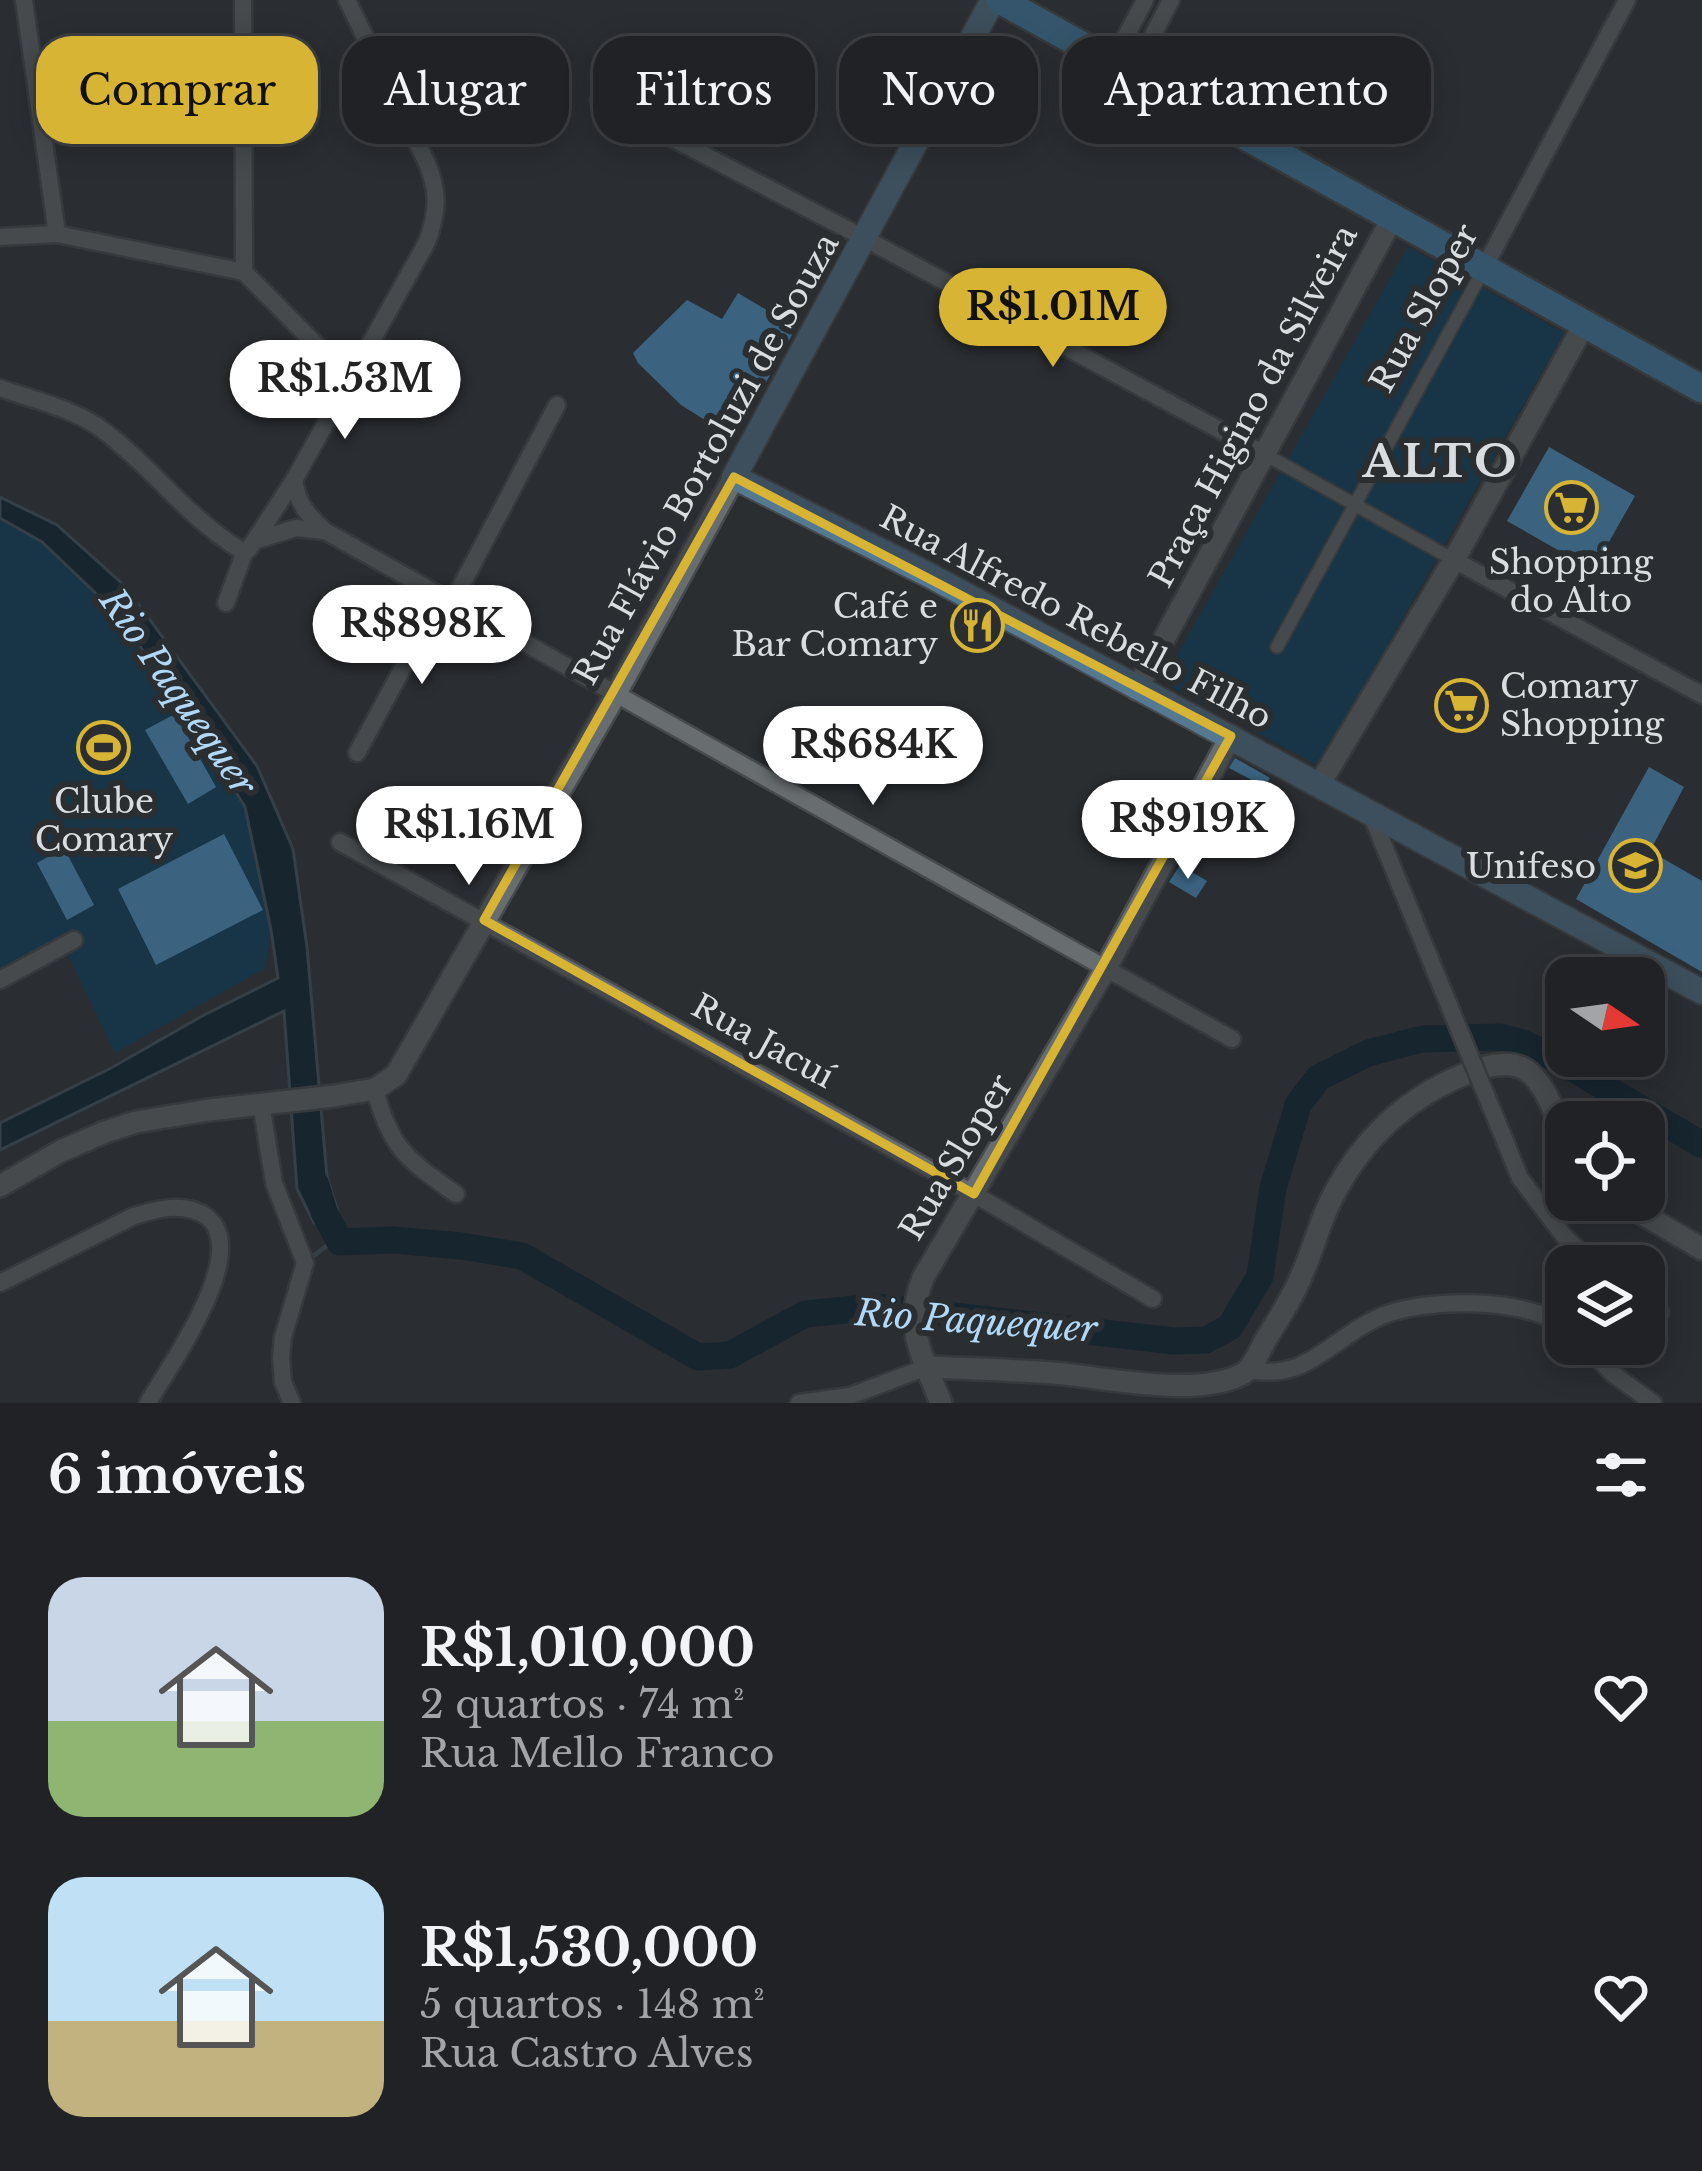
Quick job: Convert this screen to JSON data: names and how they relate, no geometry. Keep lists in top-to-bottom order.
{
  "streets": {
    "main road": ["Rua Flávio Bortoluzi de Souza", "Rua Alfredo Rebello Filho"],
    "street": ["Rua Sloper", "Praça Higino da Silveira", "Rua Jacuí"]
  },
  "crossings": [
    ["Rua Sloper", "Rua Alfredo Rebello Filho"],
    ["Rua Sloper", "Rua Jacuí"],
    ["Praça Higino da Silveira", "Rua Alfredo Rebello Filho"],
    ["Rua Flávio Bortoluzi de Souza", "Rua Alfredo Rebello Filho"],
    ["Rua Flávio Bortoluzi de Souza", "Rua Jacuí"]
  ],
  "districts": ["ALTO"],
  "water": ["Rio Paquequer"],
  "places": {
    "supermarket": ["Shopping do Alto", "Comary Shopping"],
    "restaurant": ["Café e Bar Comary"],
    "sports": ["Clube Comary"],
    "school or university": ["Unifeso"]
  },
  "north": "right",
  "page": {
    "chip": [
      "Comprar",
      "Alugar",
      "Filtros",
      "Novo",
      "Apartamento"
    ],
    "price": [
      "R$1.01M",
      "R$1.53M",
      "R$898K",
      "R$684K",
      "R$919K",
      "R$1.16M"
    ],
    "heading": "6 imóveis",
    "list": [
      {
        "name": "R$1,010,000",
        "note": "2 quartos · 74 m² · Rua Mello Franco"
      },
      {
        "name": "R$1,530,000",
        "note": "5 quartos · 148 m² · Rua Castro Alves"
      }
    ]
  }
}
